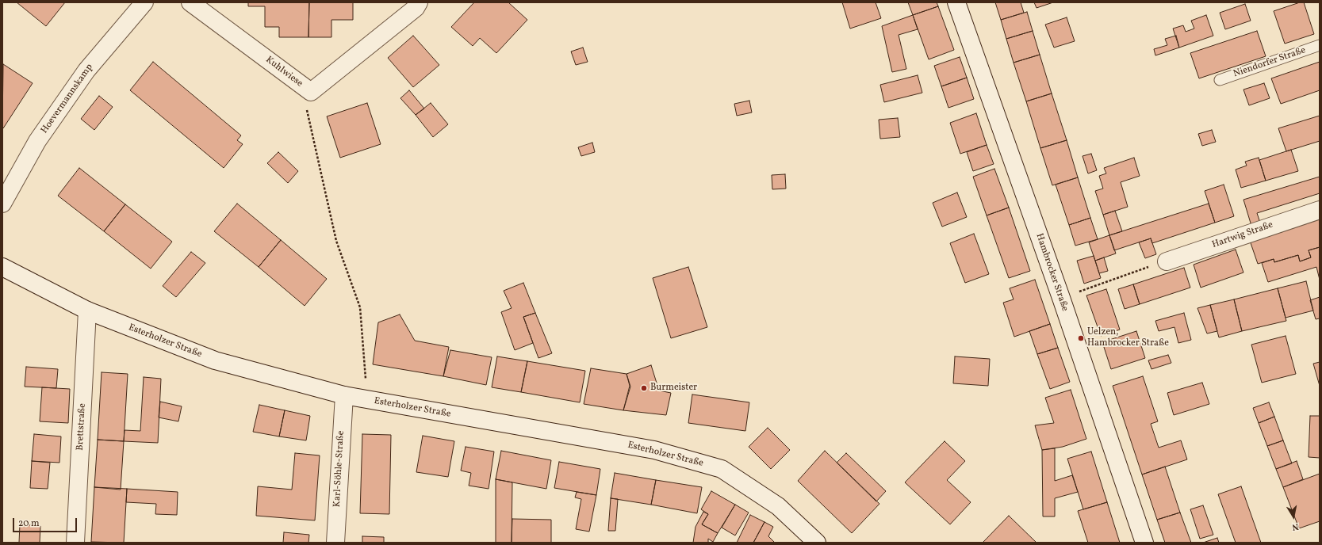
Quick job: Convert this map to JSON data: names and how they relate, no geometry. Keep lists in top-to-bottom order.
{
  "streets": {
    "street": [
      "Kuhlwiese",
      "Hoevermannskamp",
      "Hartwig Straße",
      "Hambrocker Straße",
      "Esterholzer Straße",
      "Brettstraße",
      "Karl-Söhle-Straße"
    ],
    "lane": ["Niendorfer Straße"]
  },
  "crossings": [
    ["Esterholzer Straße", "Brettstraße"],
    ["Esterholzer Straße", "Karl-Söhle-Straße"]
  ],
  "places": ["Uelzen, Hambrocker Straße", "Burmeister"],
  "scale_bar": "20 m",
  "north": "bottom"
}
